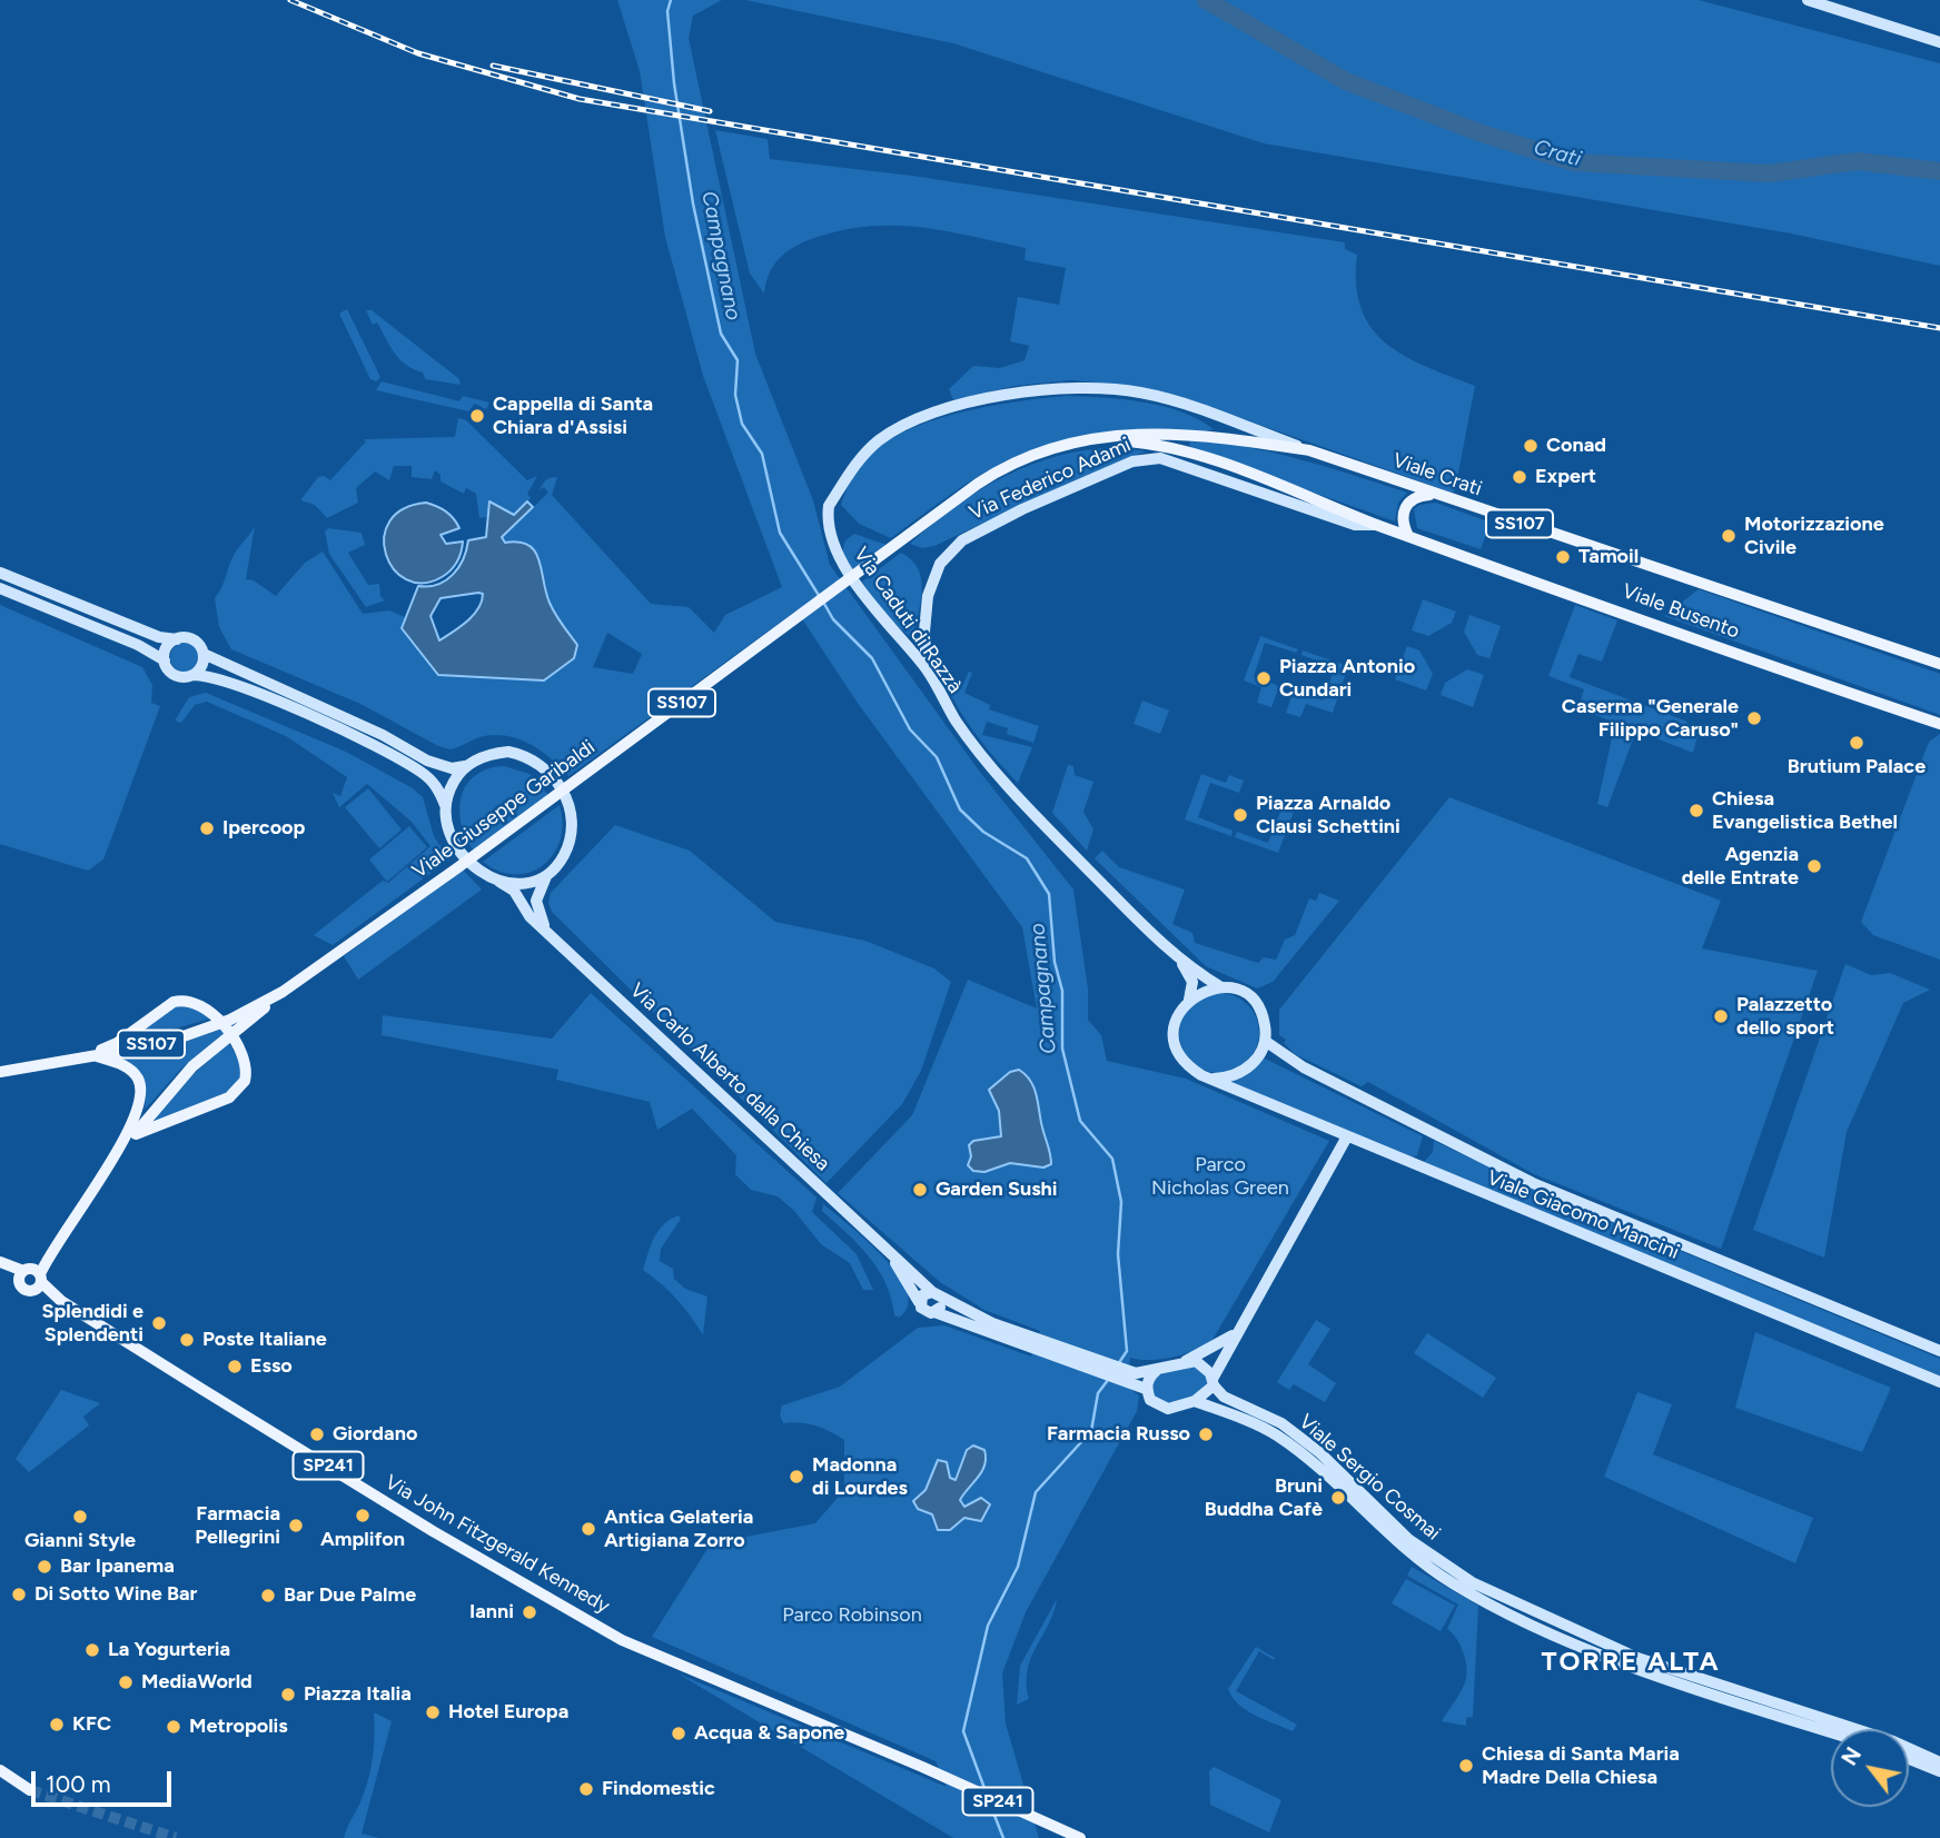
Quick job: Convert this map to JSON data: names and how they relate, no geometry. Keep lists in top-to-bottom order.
{
  "streets": {
    "main road": [
      "Viale Crati",
      "Via Federico Adami",
      "SS107",
      "Viale Busento",
      "Viale Giuseppe Garibaldi",
      "SP241",
      "Via John Fitzgerald Kennedy"
    ],
    "street": [
      "Via Caduti di Razzà",
      "Via Carlo Alberto dalla Chiesa",
      "Viale Giacomo Mancini",
      "Viale Sergio Cosmai"
    ]
  },
  "crossings": [
    ["Viale Crati", "Via Federico Adami"],
    ["Viale Crati", "Via Caduti di Razzà"],
    ["Viale Crati", "Viale Giuseppe Garibaldi"],
    ["Via Federico Adami", "Viale Busento"],
    ["Via Federico Adami", "Via Caduti di Razzà"],
    ["Via Federico Adami", "Viale Giuseppe Garibaldi"],
    ["SS107", "Viale Giuseppe Garibaldi"],
    ["Via Caduti di Razzà", "Viale Giacomo Mancini"]
  ],
  "districts": ["TORRE ALTA"],
  "water": ["Crati", "Campagnano"],
  "parks": ["Parco Nicholas Green", "Parco Robinson"],
  "places": [
    "Cappella di Santa Chiara d'Assisi",
    "Conad",
    "Expert",
    "Motorizzazione Civile",
    "Tamoil",
    "Piazza Antonio Cundari",
    "Caserma \"Generale Filippo Caruso\"",
    "Brutium Palace",
    "Chiesa Evangelistica Bethel",
    "Piazza Arnaldo Clausi Schettini",
    "Ipercoop",
    "Agenzia delle Entrate",
    "Palazzetto dello sport",
    "Garden Sushi",
    "Splendidi e Splendenti",
    "Poste Italiane",
    "Esso",
    "Giordano",
    "Farmacia Russo",
    "Madonna di Lourdes",
    "Bruni Buddha Cafè",
    "Amplifon",
    "Gianni Style",
    "Farmacia Pellegrini",
    "Antica Gelateria Artigiana Zorro",
    "Bar Ipanema",
    "Di Sotto Wine Bar",
    "Bar Due Palme",
    "Ianni",
    "La Yogurteria",
    "MediaWorld",
    "Piazza Italia",
    "Hotel Europa",
    "KFC",
    "Metropolis",
    "Acqua & Sapone",
    "Chiesa di Santa Maria Madre Della Chiesa",
    "Findomestic"
  ],
  "scale_bar": "100 m",
  "north": "top left"
}
